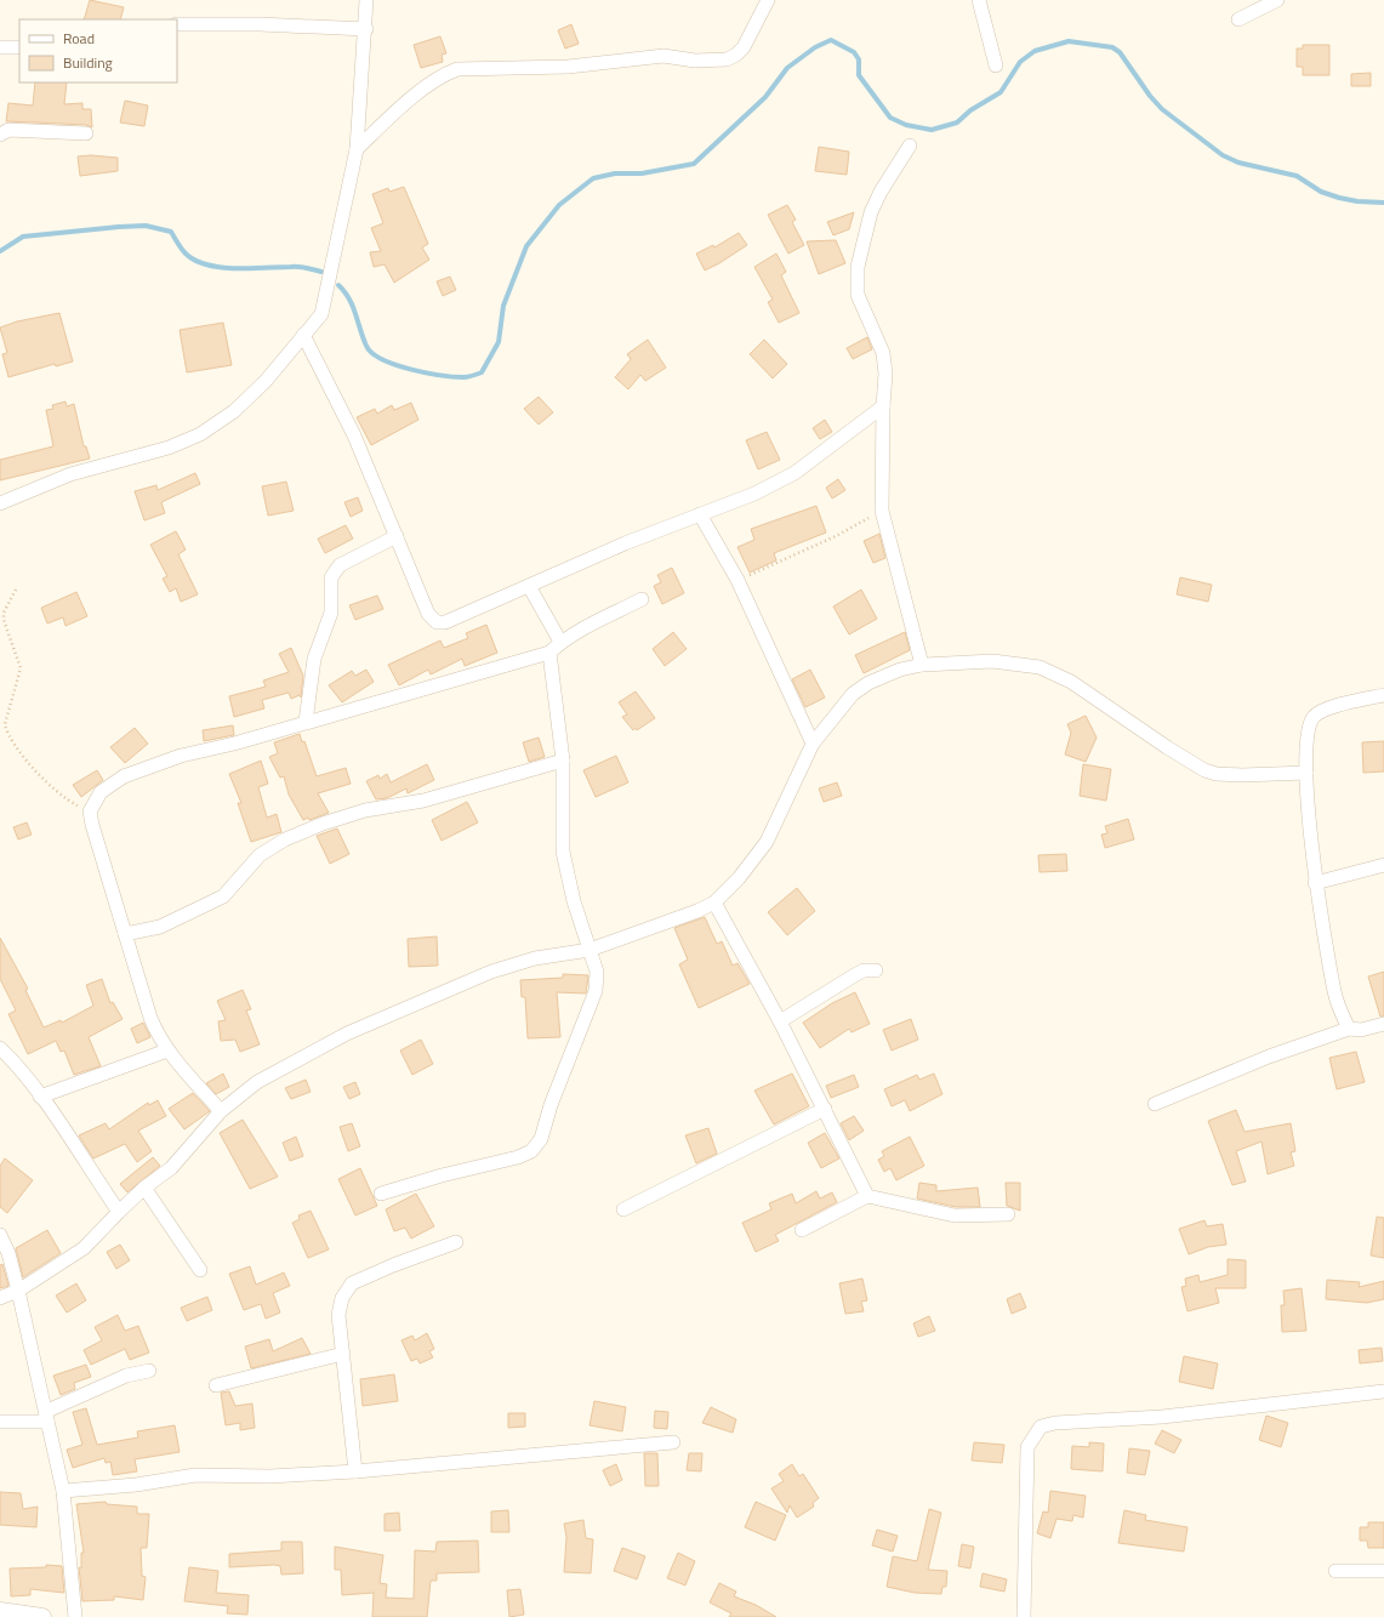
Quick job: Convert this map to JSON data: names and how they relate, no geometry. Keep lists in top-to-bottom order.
{
  "legend": ["Road", "Building"]
}
